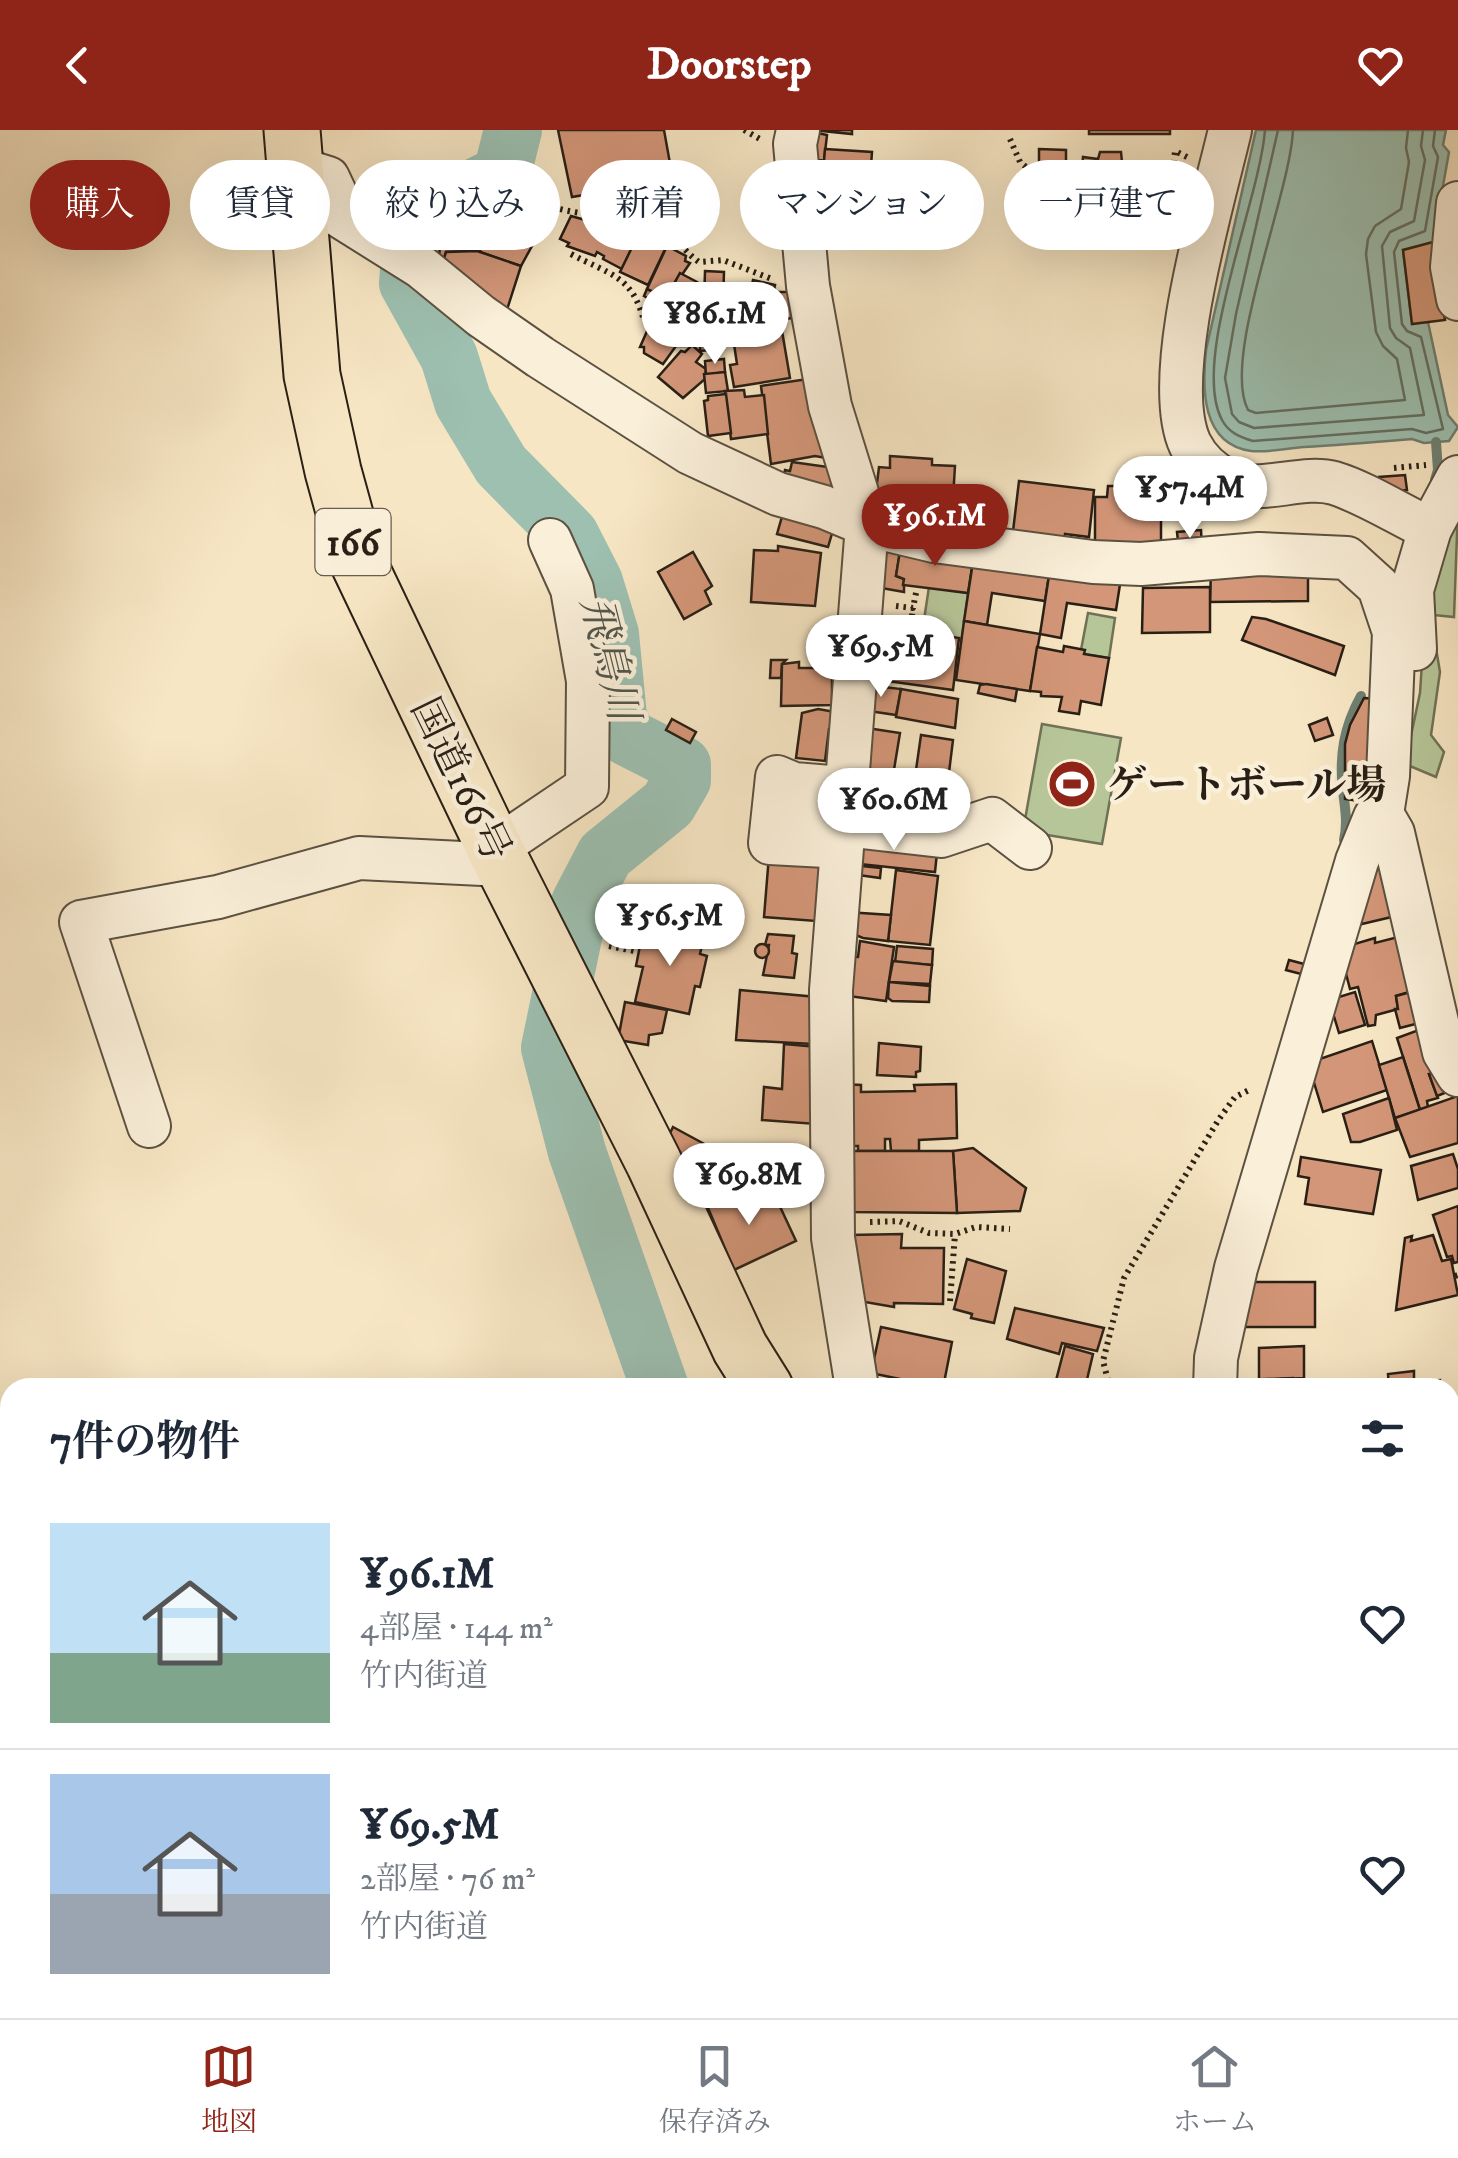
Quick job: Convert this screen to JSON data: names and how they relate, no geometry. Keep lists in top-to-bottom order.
{
  "streets": {
    "main road": ["166", "国道166号"]
  },
  "water": ["飛鳥川"],
  "places": {
    "sports": ["ゲートボール場"]
  },
  "page": {
    "header": "Doorstep",
    "chip": [
      "購入",
      "賃貸",
      "絞り込み",
      "新着",
      "マンション",
      "一戸建て"
    ],
    "price": [
      "¥86.1M",
      "¥57.4M",
      "¥96.1M",
      "¥69.5M",
      "¥60.6M",
      "¥56.5M",
      "¥69.8M"
    ],
    "heading": "7件の物件",
    "list": [
      {
        "name": "¥96.1M",
        "note": "4部屋 · 144 m² · 竹内街道"
      },
      {
        "name": "¥69.5M",
        "note": "2部屋 · 76 m² · 竹内街道"
      }
    ],
    "tabs": ["地図", "保存済み", "ホーム"]
  }
}
